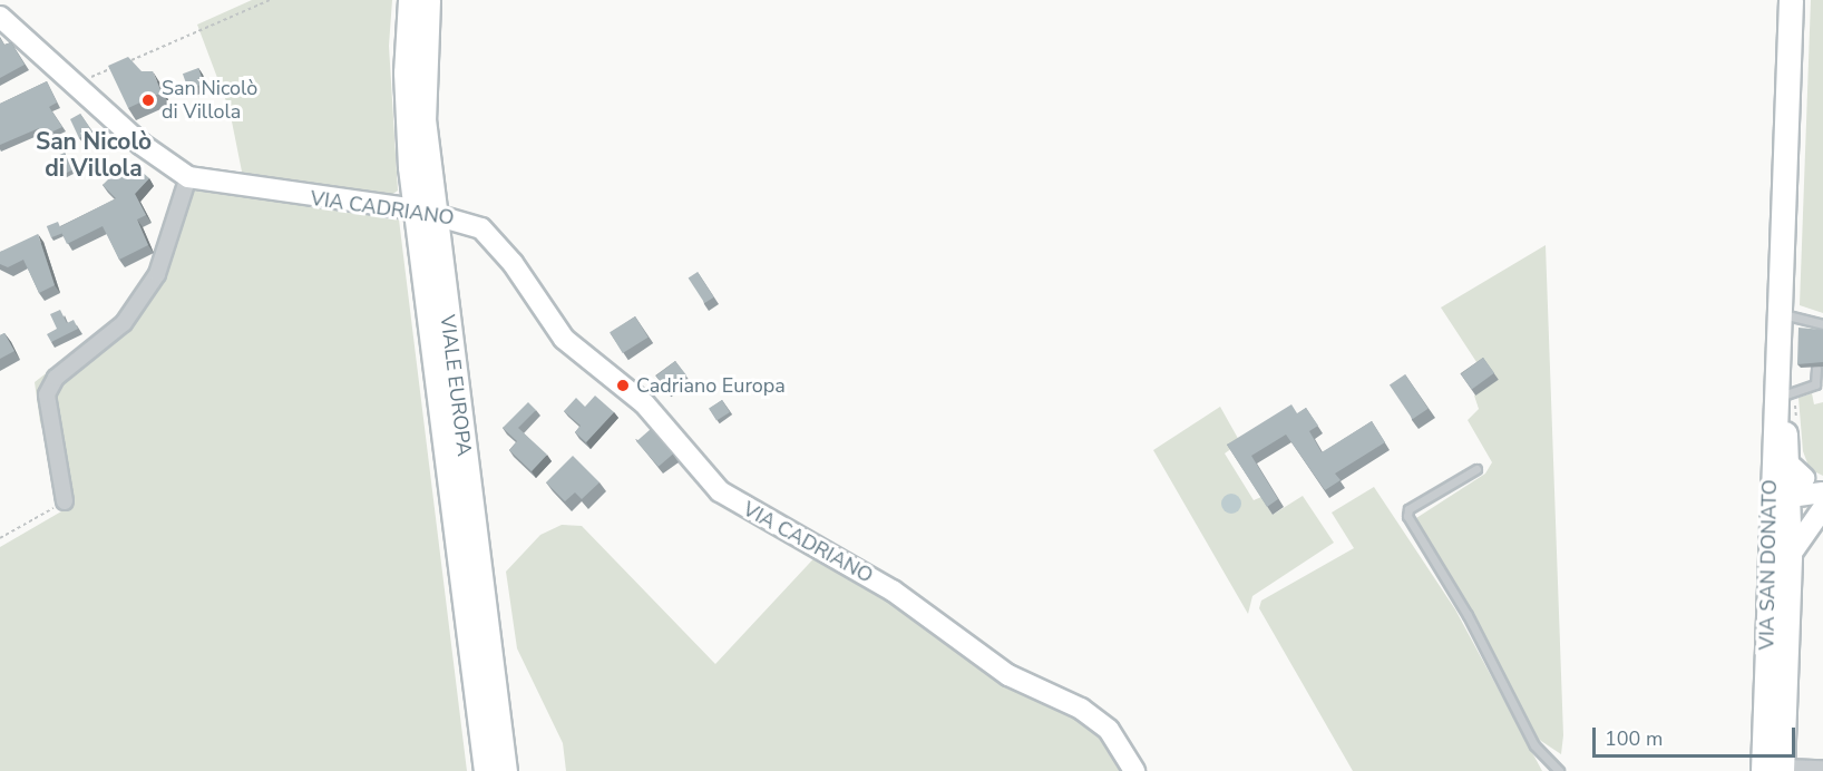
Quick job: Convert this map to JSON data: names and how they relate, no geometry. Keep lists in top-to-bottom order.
{
  "streets": {
    "main road": ["VIALE EUROPA", "VIA SAN DONATO"],
    "street": ["VIA CADRIANO"]
  },
  "crossings": [
    ["VIA CADRIANO", "VIALE EUROPA"]
  ],
  "districts": ["San Nicolò di Villola"],
  "places": ["San Nicolò di Villola", "Cadriano Europa"],
  "scale_bar": "100 m"
}
